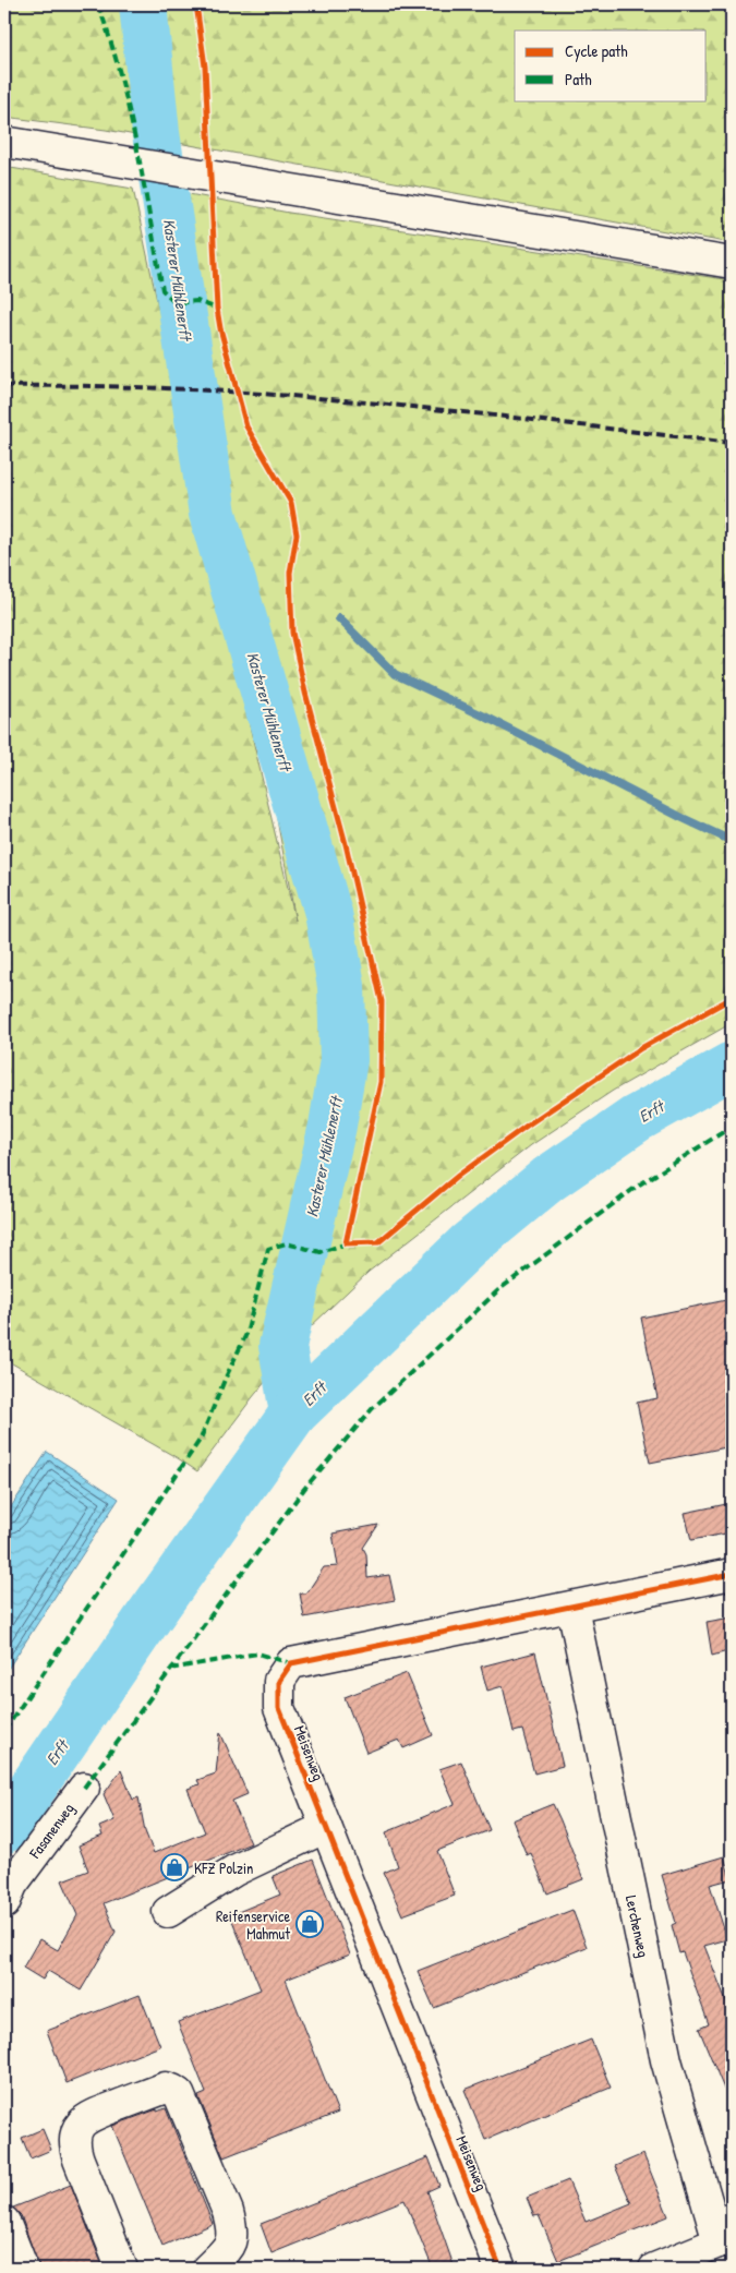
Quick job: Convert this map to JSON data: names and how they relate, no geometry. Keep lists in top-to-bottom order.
{
  "streets": {
    "street": ["Meisenweg", "Fasanenweg", "Lerchenweg"]
  },
  "crossings": [
    ["Meisenweg", "Lerchenweg"]
  ],
  "water": ["Kasterer Mühlenerft", "Erft"],
  "places": {
    "shop": ["KFZ Polzin", "Reifenservice Mahmut"]
  },
  "legend": ["Cycle path", "Path"]
}
